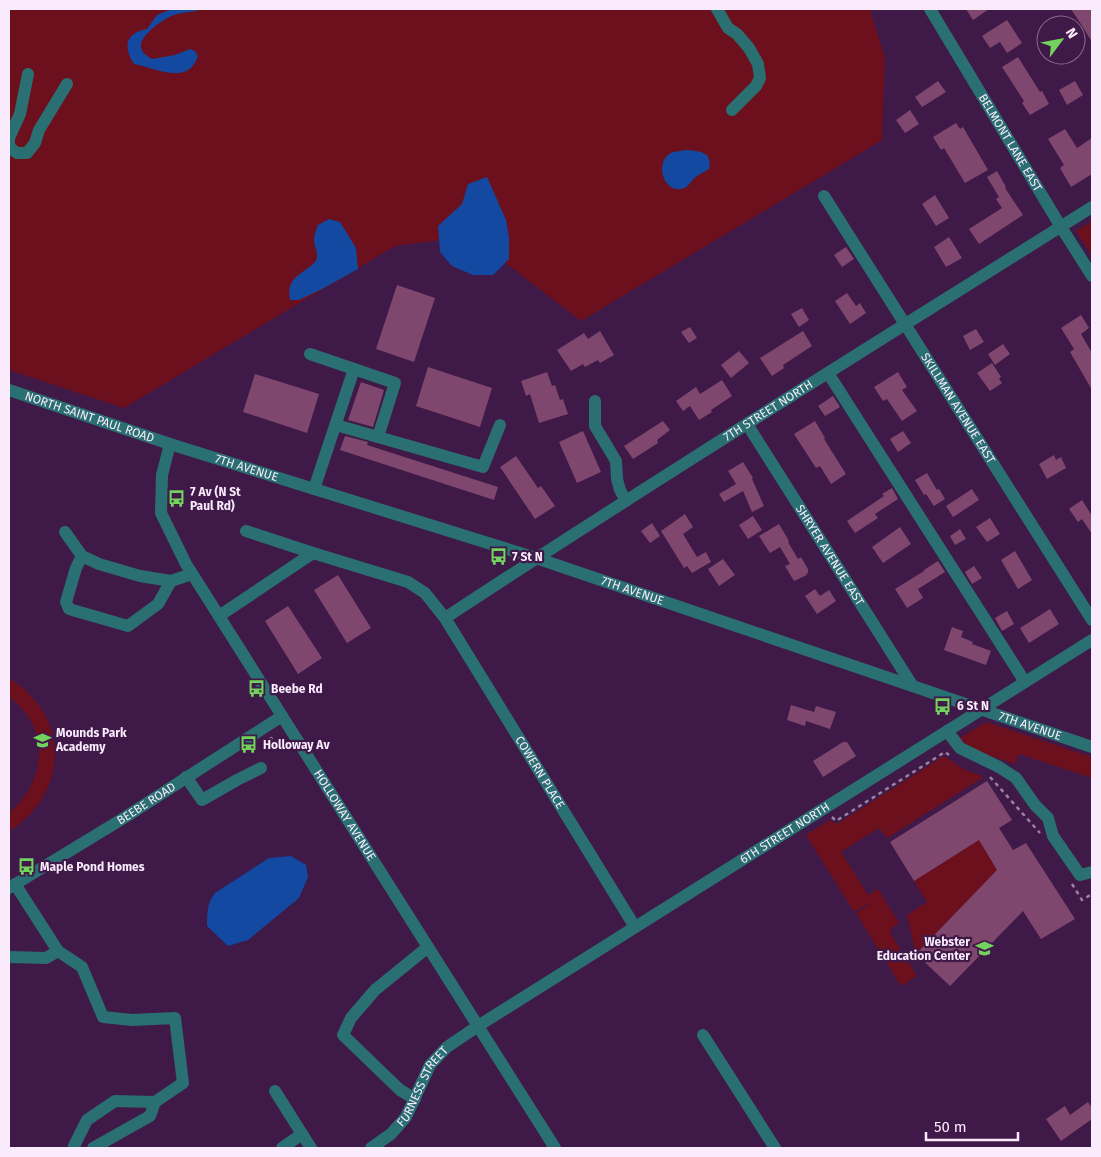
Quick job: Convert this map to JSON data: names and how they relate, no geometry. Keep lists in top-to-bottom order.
{
  "streets": {
    "street": [
      "BELMONT LANE EAST",
      "SKILLMAN AVENUE EAST",
      "7TH STREET NORTH",
      "NORTH SAINT PAUL ROAD",
      "7TH AVENUE",
      "SHRYER AVENUE EAST",
      "COWERN PLACE",
      "BEEBE ROAD",
      "HOLLOWAY AVENUE",
      "6TH STREET NORTH",
      "FURNESS STREET"
    ]
  },
  "crossings": [
    ["BELMONT LANE EAST", "7TH STREET NORTH"],
    ["SKILLMAN AVENUE EAST", "7TH STREET NORTH"],
    ["7TH STREET NORTH", "7TH AVENUE"],
    ["7TH STREET NORTH", "SHRYER AVENUE EAST"],
    ["7TH STREET NORTH", "COWERN PLACE"],
    ["NORTH SAINT PAUL ROAD", "7TH AVENUE"],
    ["NORTH SAINT PAUL ROAD", "HOLLOWAY AVENUE"],
    ["7TH AVENUE", "SHRYER AVENUE EAST"],
    ["7TH AVENUE", "HOLLOWAY AVENUE"],
    ["7TH AVENUE", "6TH STREET NORTH"],
    ["COWERN PLACE", "6TH STREET NORTH"],
    ["BEEBE ROAD", "HOLLOWAY AVENUE"],
    ["HOLLOWAY AVENUE", "6TH STREET NORTH"],
    ["HOLLOWAY AVENUE", "FURNESS STREET"],
    ["6TH STREET NORTH", "FURNESS STREET"]
  ],
  "places": {
    "bus stop": [
      "7 Av (N St Paul Rd)",
      "7 St N",
      "Beebe Rd",
      "6 St N",
      "Holloway Av",
      "Maple Pond Homes"
    ],
    "school or university": ["Mounds Park Academy", "Webster Education Center"]
  },
  "scale_bar": "50 m",
  "north": "top right"
}
